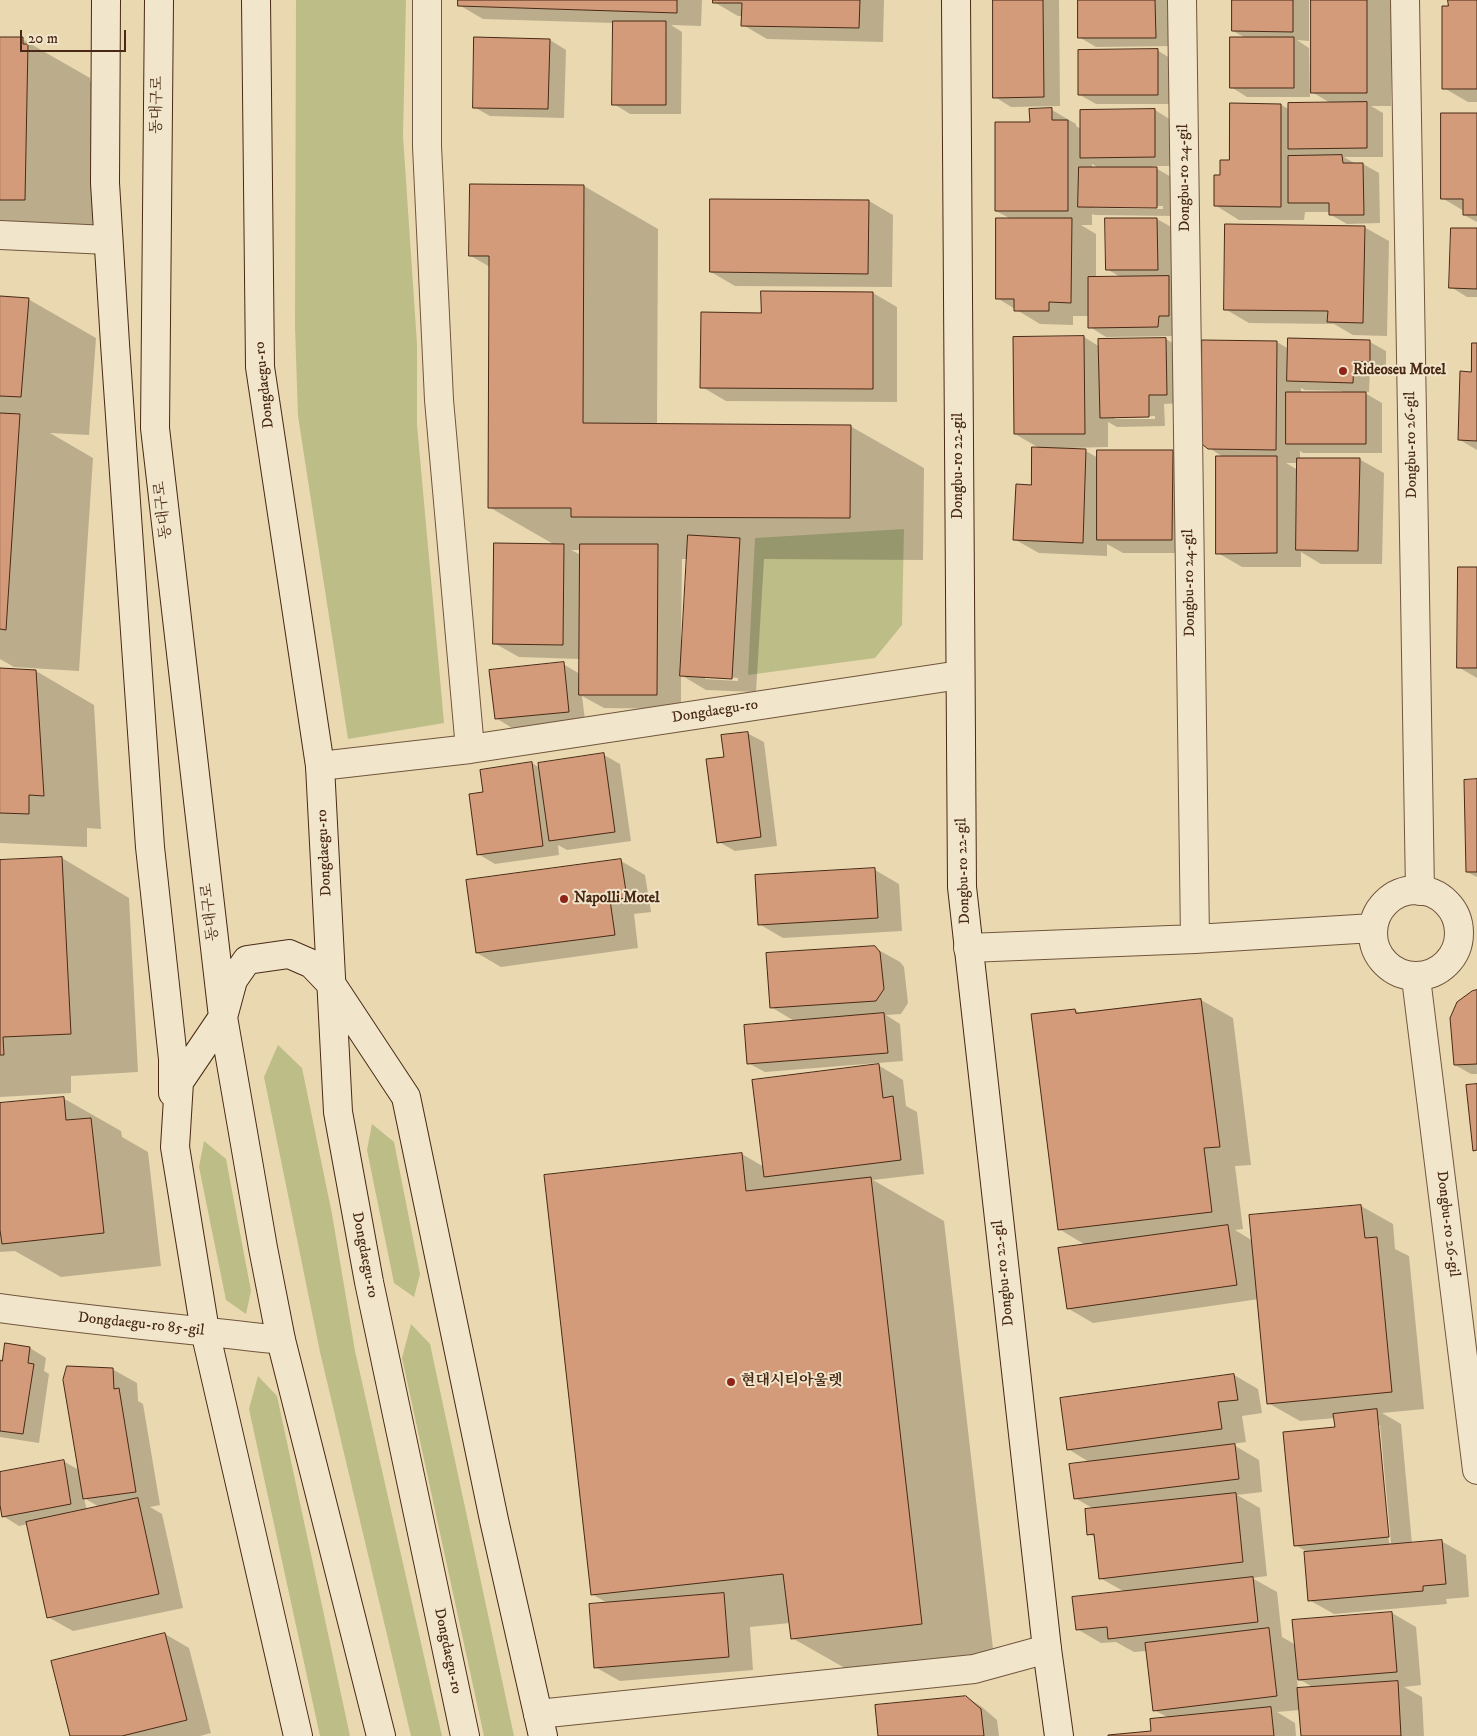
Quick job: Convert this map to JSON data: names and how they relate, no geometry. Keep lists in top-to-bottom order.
{
  "streets": {
    "main road": [
      "동대구로",
      "Dongbu-ro 24-gil",
      "Dongdaegu-ro",
      "Dongbu-ro 26-gil",
      "Dongbu-ro 22-gil",
      "Dongdaegu-ro 85-gil"
    ]
  },
  "crossings": [
    ["Dongdaegu-ro", "Dongbu-ro 22-gil"]
  ],
  "places": ["Rideoseu Motel", "Napolli Motel", "현대시티아울렛"],
  "scale_bar": "20 m"
}
